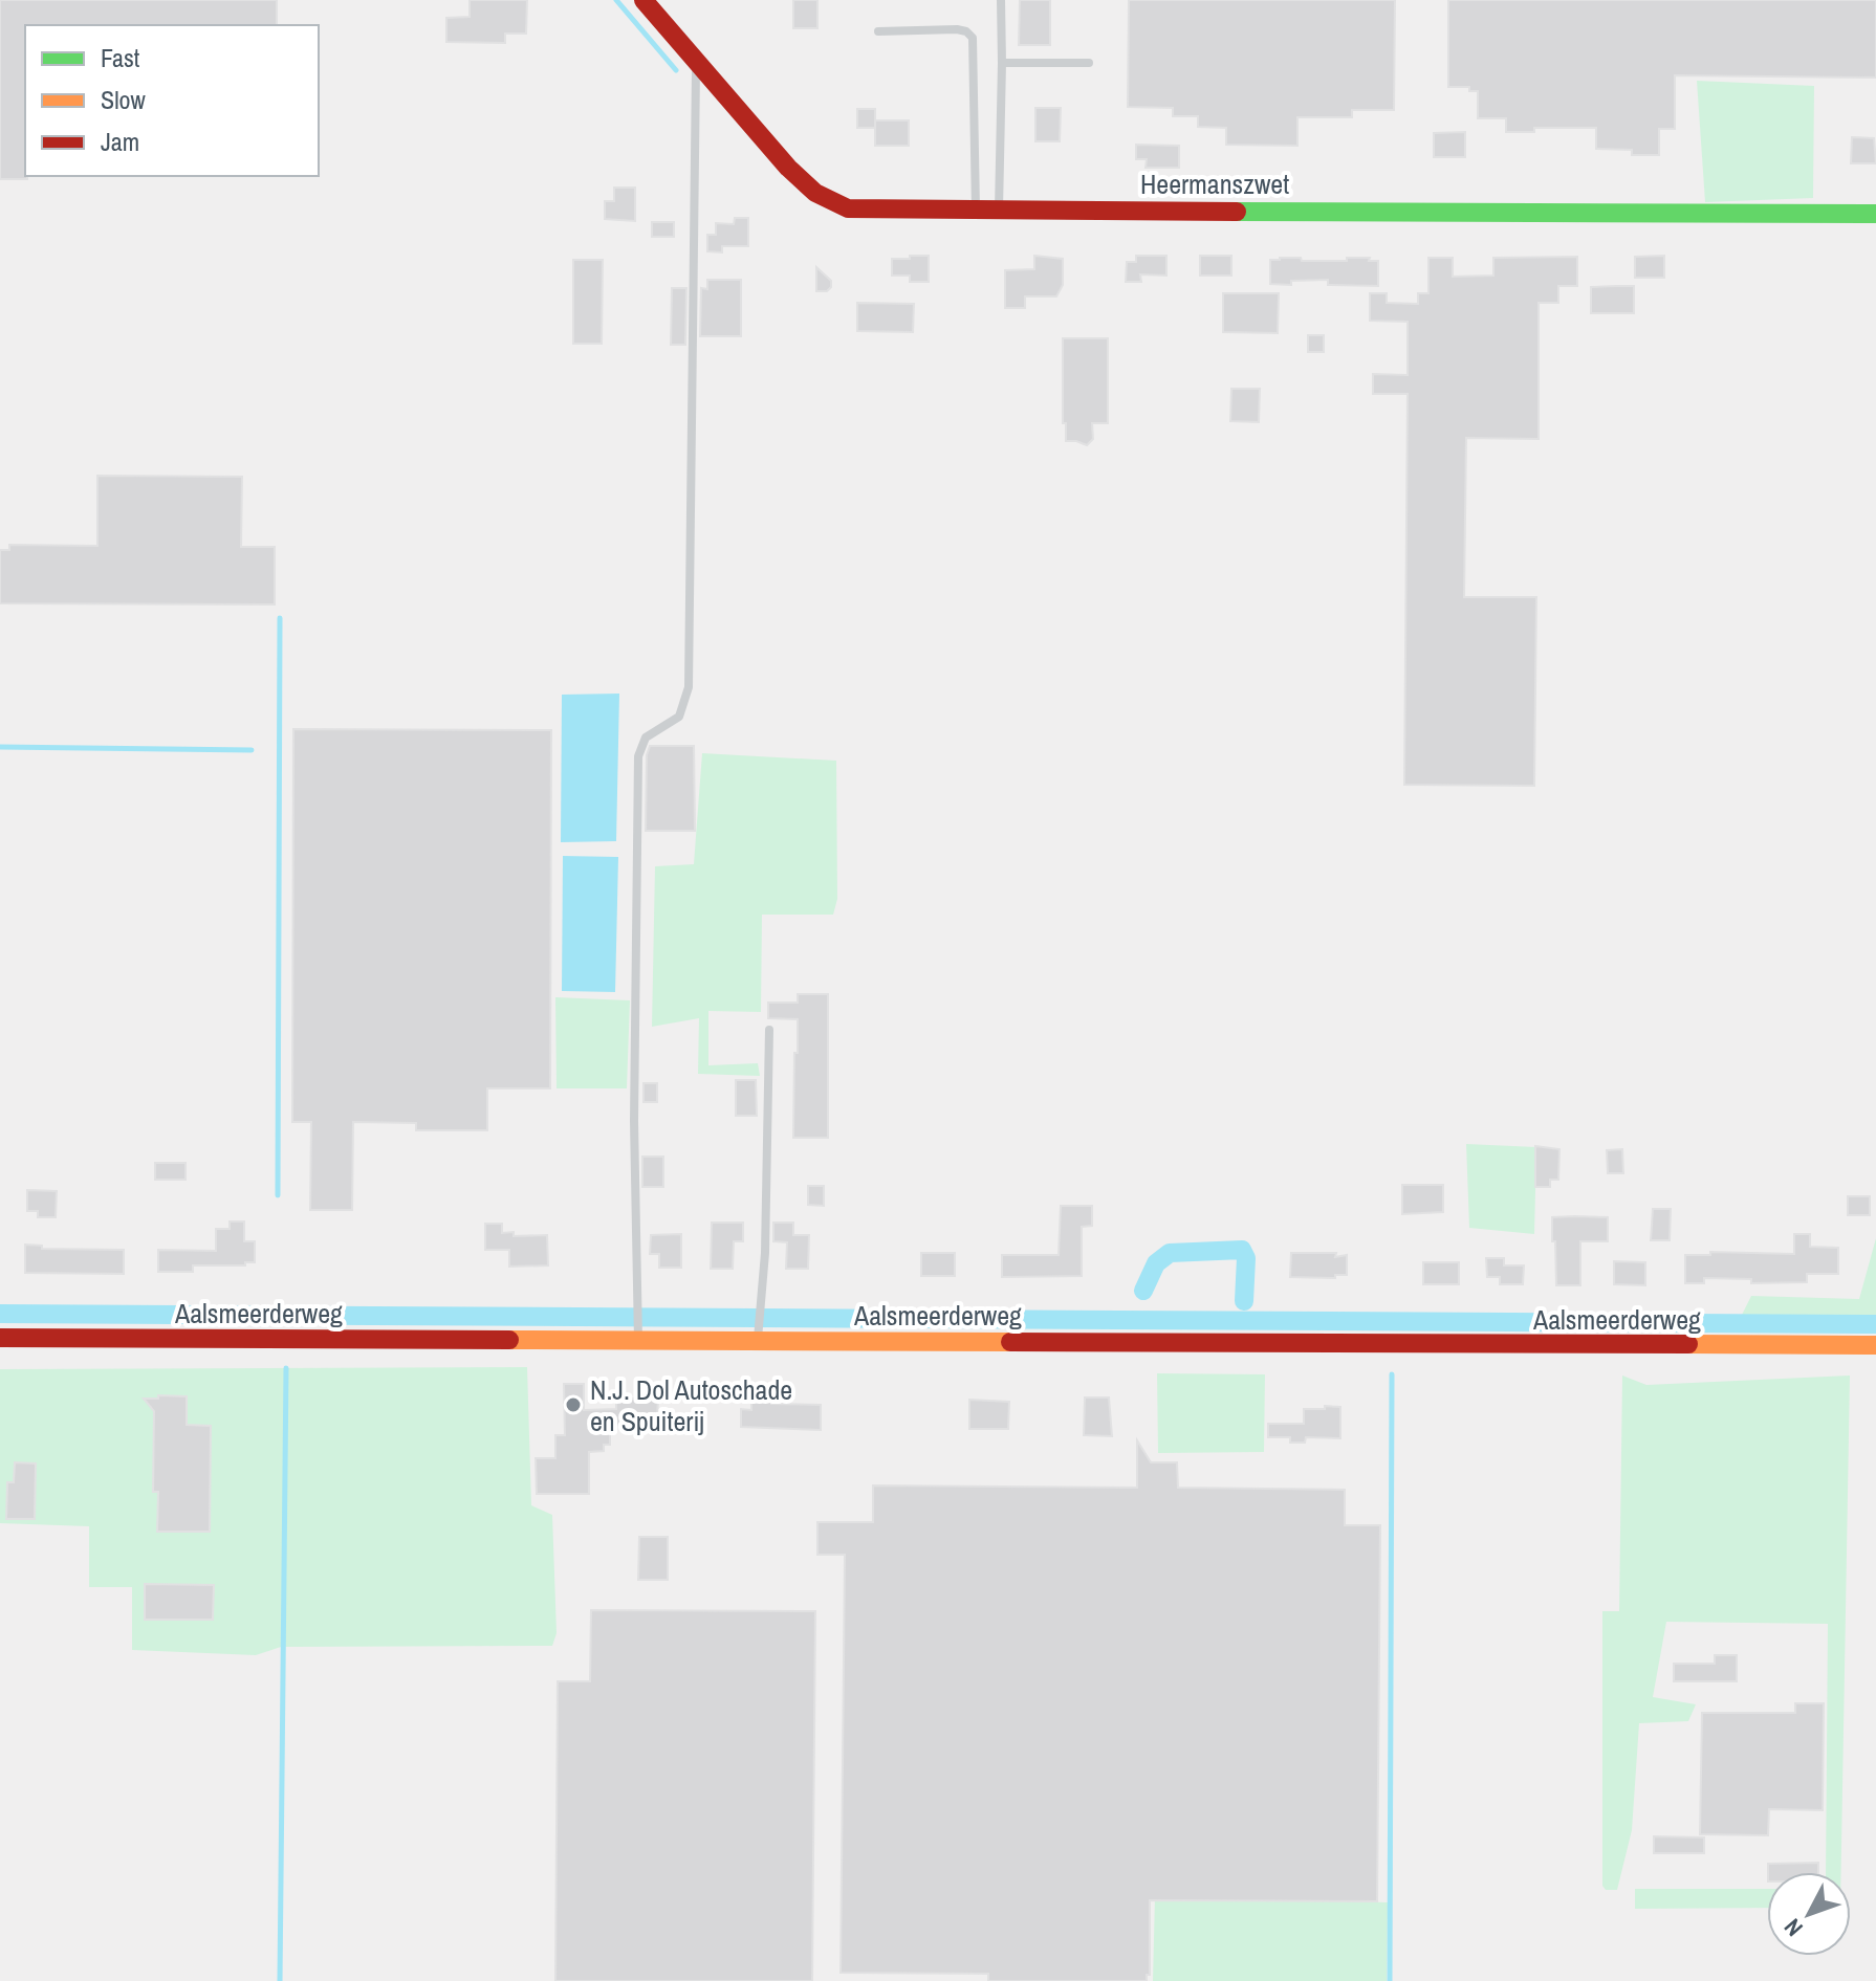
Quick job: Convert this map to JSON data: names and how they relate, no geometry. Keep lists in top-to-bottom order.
{
  "streets": {
    "street": ["Heermanszwet", "Aalsmeerderweg"]
  },
  "places": ["N.J. Dol Autoschade en Spuiterij"],
  "legend": ["Fast", "Slow", "Jam"],
  "north": "bottom left"
}
